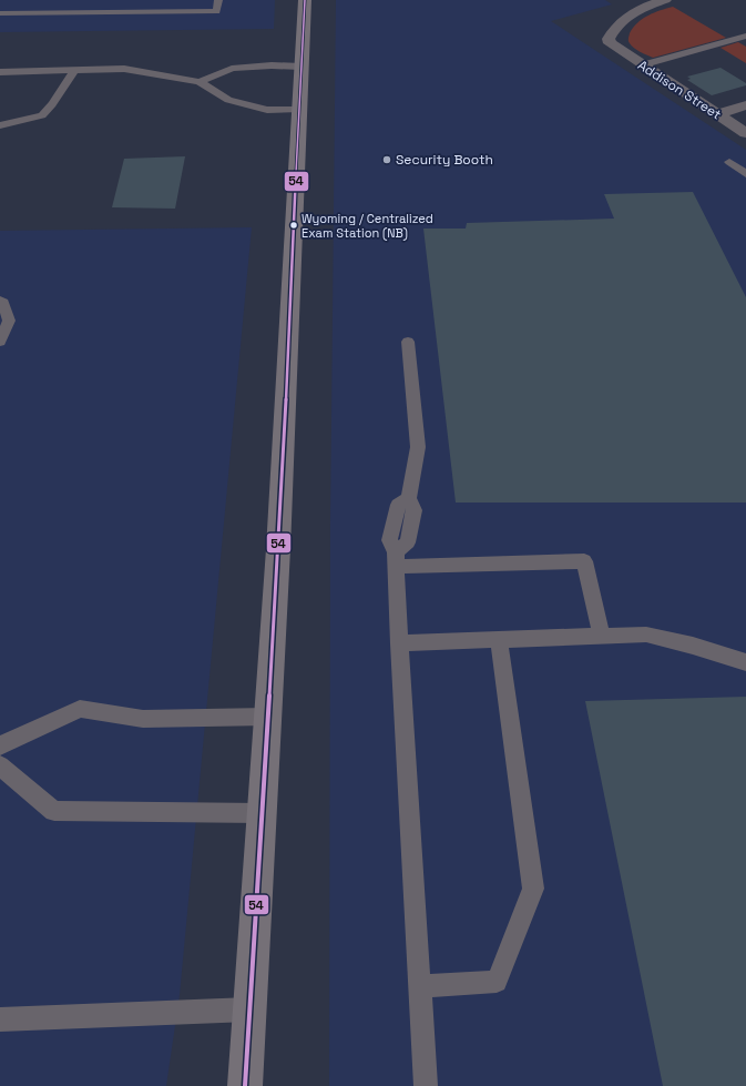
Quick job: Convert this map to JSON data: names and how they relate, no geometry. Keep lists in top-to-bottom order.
{
  "streets": {
    "street": ["Addison Street"]
  },
  "places": ["Security Booth", "Wyoming / Centralized Exam Station (NB)"],
  "lines": ["transit line 54"]
}
